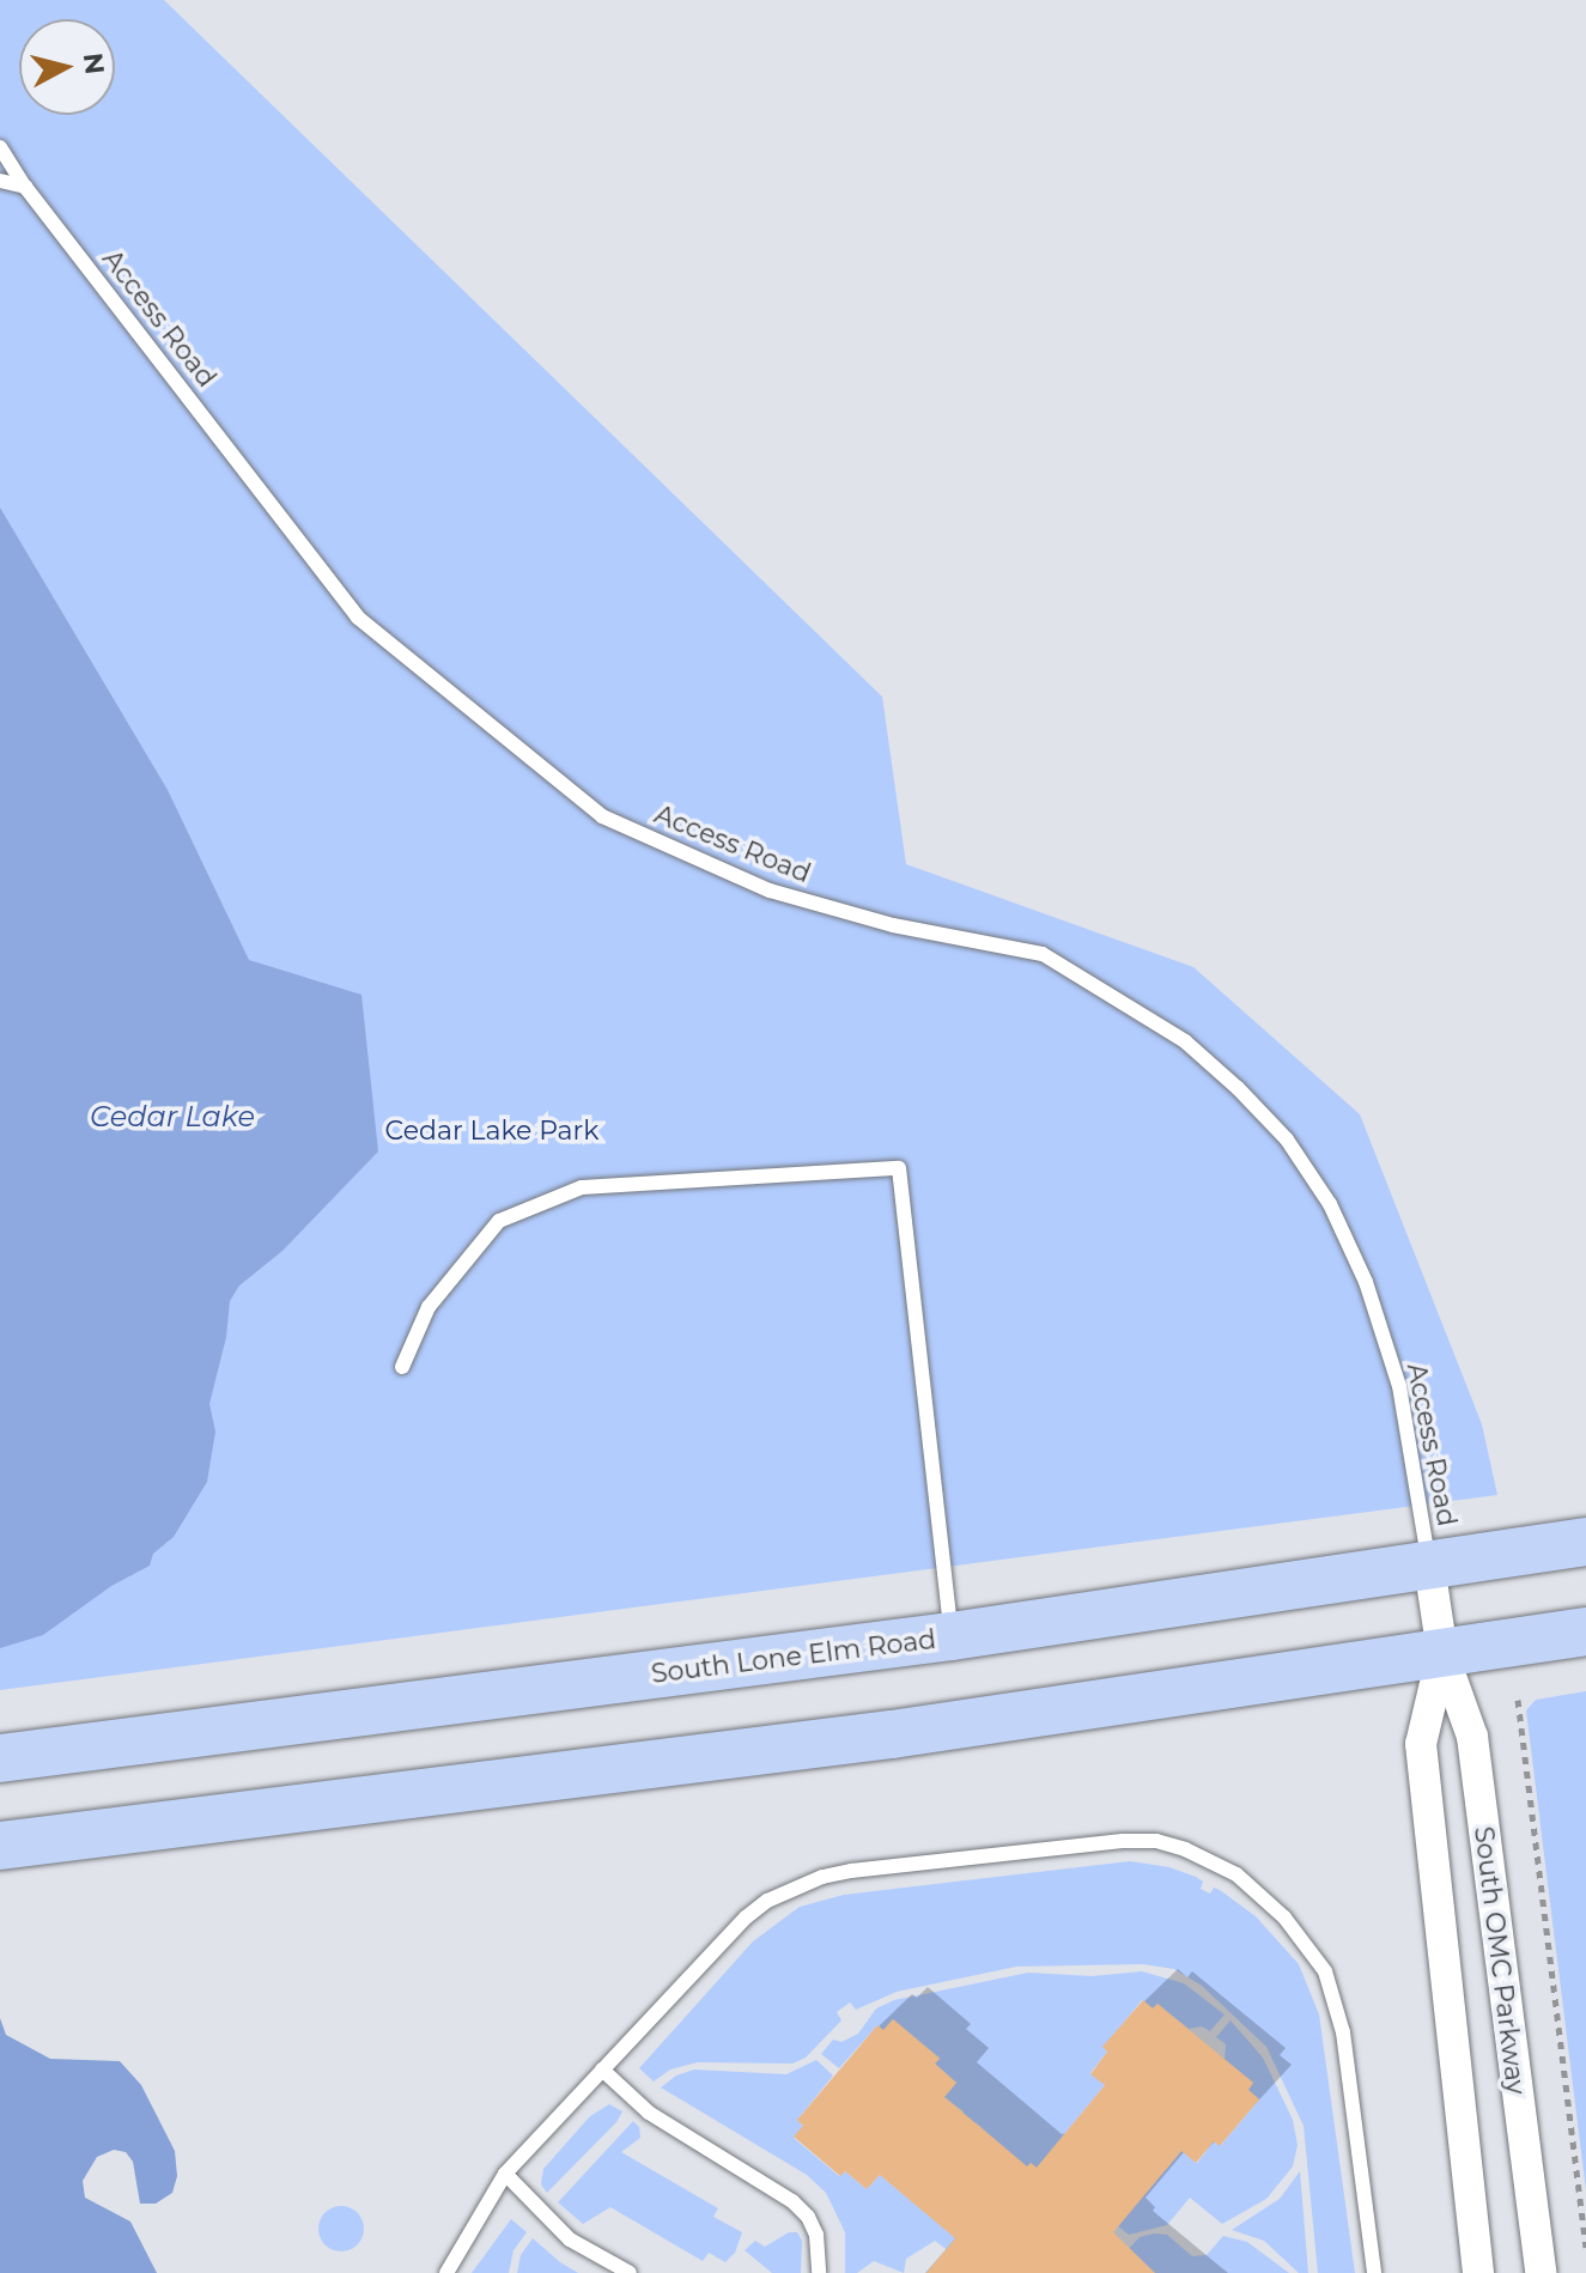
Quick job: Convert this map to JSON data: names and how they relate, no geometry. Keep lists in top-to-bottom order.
{
  "streets": {
    "main road": ["South Lone Elm Road"],
    "street": ["South OMC Parkway"],
    "lane": ["Access Road"]
  },
  "crossings": [
    ["Access Road", "South Lone Elm Road"],
    ["Access Road", "South OMC Parkway"],
    ["South Lone Elm Road", "South OMC Parkway"]
  ],
  "water": ["Cedar Lake"],
  "parks": ["Cedar Lake Park"],
  "north": "right"
}
